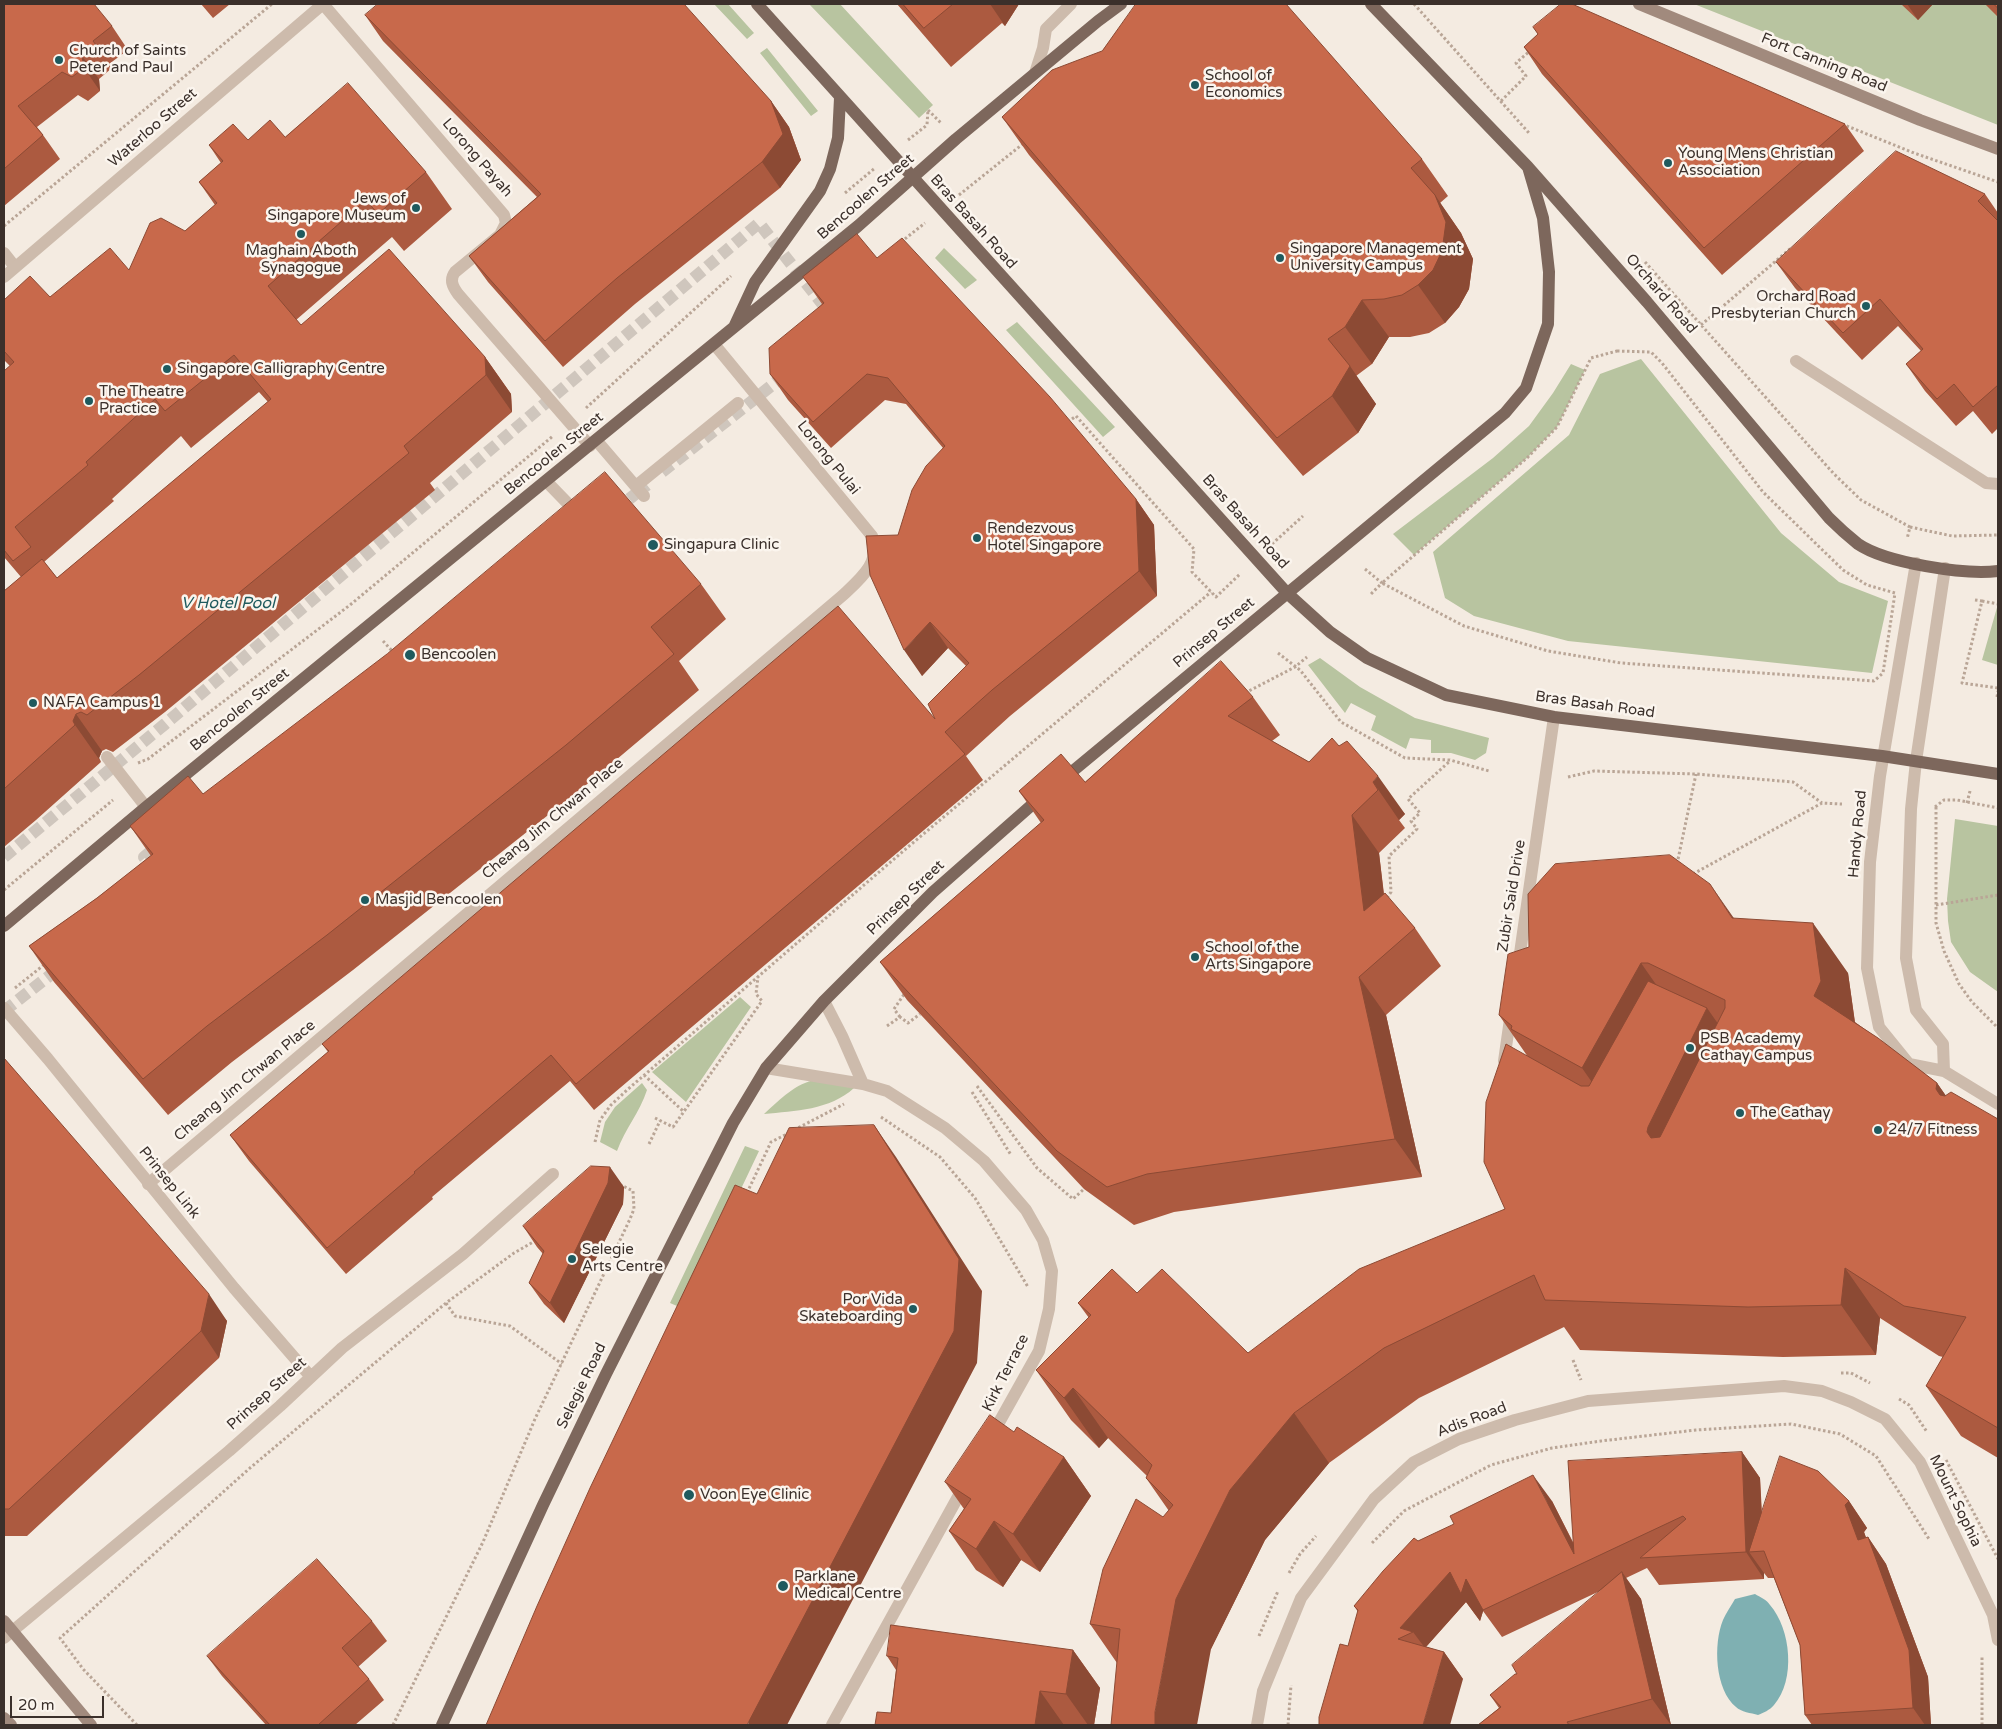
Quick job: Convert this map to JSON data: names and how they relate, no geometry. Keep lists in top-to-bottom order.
{
  "streets": {
    "main road": [
      "Fort Canning Road",
      "Bencoolen Street",
      "Bras Basah Road",
      "Orchard Road",
      "Prinsep Street",
      "Selegie Road"
    ],
    "street": [
      "Waterloo Street",
      "Lorong Payah",
      "Lorong Pulai",
      "Cheang Jim Chwan Place",
      "Handy Road",
      "Zubir Said Drive",
      "Prinsep Link",
      "Kirk Terrace",
      "Adis Road",
      "Mount Sophia"
    ]
  },
  "crossings": [
    ["Waterloo Street", "Lorong Payah"],
    ["Lorong Payah", "Bencoolen Street"],
    ["Bencoolen Street", "Bras Basah Road"],
    ["Bencoolen Street", "Lorong Pulai"],
    ["Bras Basah Road", "Prinsep Street"],
    ["Bras Basah Road", "Handy Road"],
    ["Bras Basah Road", "Zubir Said Drive"],
    ["Orchard Road", "Prinsep Street"],
    ["Orchard Road", "Handy Road"],
    ["Lorong Pulai", "Cheang Jim Chwan Place"],
    ["Prinsep Street", "Prinsep Link"],
    ["Prinsep Street", "Kirk Terrace"],
    ["Prinsep Street", "Selegie Road"],
    ["Cheang Jim Chwan Place", "Prinsep Link"],
    ["Kirk Terrace", "Selegie Road"],
    ["Adis Road", "Mount Sophia"]
  ],
  "water": ["V Hotel Pool"],
  "places": [
    "Church of Saints Peter and Paul",
    "School of Economics",
    "Young Mens Christian Association",
    "Jews of Singapore Museum",
    "Maghain Aboth Synagogue",
    "Singapore Management University Campus",
    "Orchard Road Presbyterian Church",
    "Singapore Calligraphy Centre",
    "The Theatre Practice",
    "Rendezvous Hotel Singapore",
    "Singapura Clinic",
    "Bencoolen",
    "NAFA Campus 1",
    "Masjid Bencoolen",
    "School of the Arts Singapore",
    "PSB Academy Cathay Campus",
    "The Cathay",
    "24/7 Fitness",
    "Selegie Arts Centre",
    "Por Vida Skateboarding",
    "Voon Eye Clinic",
    "Parklane Medical Centre"
  ],
  "scale_bar": "20 m"
}
